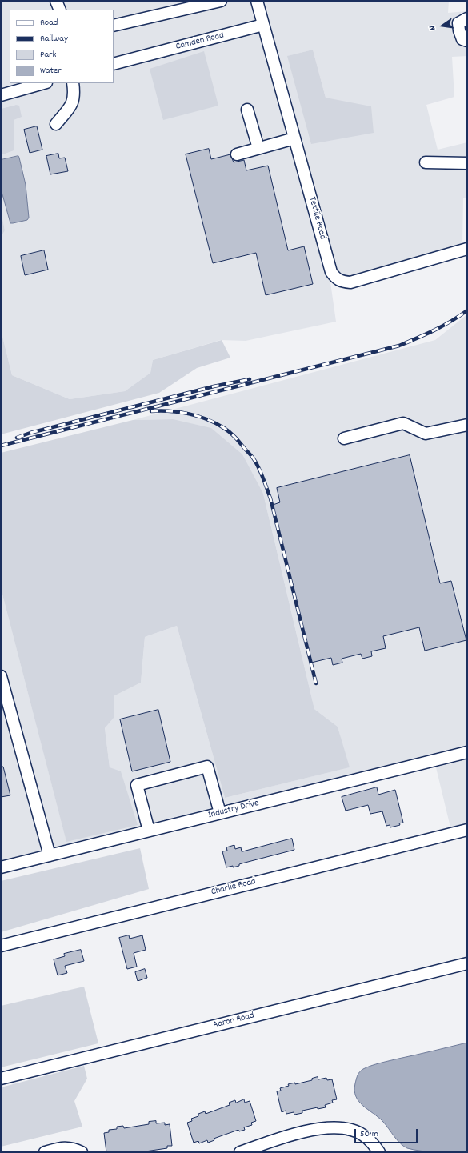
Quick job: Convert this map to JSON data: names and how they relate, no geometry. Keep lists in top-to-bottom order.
{
  "streets": {
    "street": [
      "Camden Road",
      "Textile Road",
      "Industry Drive",
      "Charlie Road",
      "Aaron Road"
    ]
  },
  "crossings": [
    ["Camden Road", "Textile Road"]
  ],
  "legend": [
    "Road",
    "Railway",
    "Park",
    "Water"
  ],
  "scale_bar": "50 m",
  "north": "left"
}
